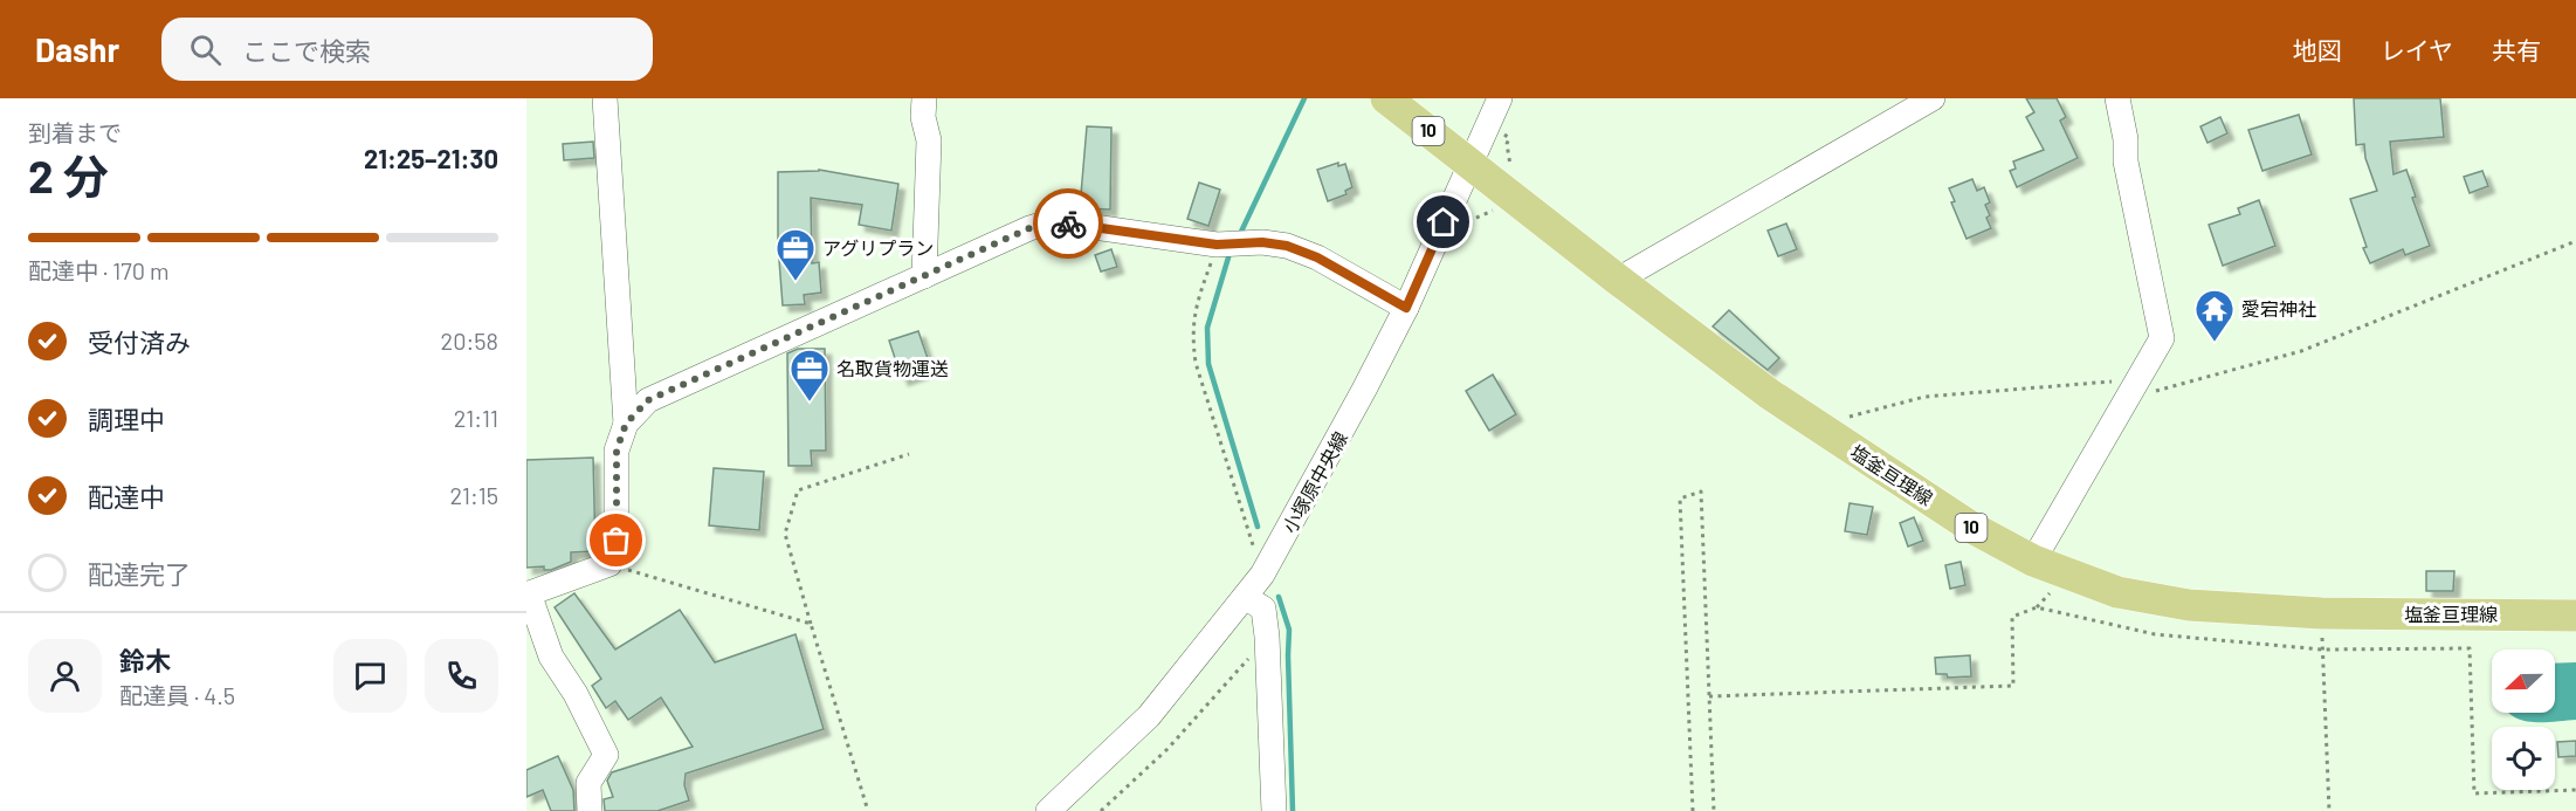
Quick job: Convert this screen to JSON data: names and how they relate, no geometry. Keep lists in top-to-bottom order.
{
  "streets": {
    "main road": ["10", "塩釜亘理線"],
    "street": ["小塚原中央線"]
  },
  "crossings": [
    ["塩釜亘理線", "小塚原中央線"]
  ],
  "places": {
    "office": ["アグリプラン", "名取貨物運送"],
    "temple": ["愛宕神社"]
  },
  "north": "left",
  "page": {
    "header": "Dashr",
    "search": "ここで検索",
    "nav": ["地図", "レイヤ", "共有"],
    "heading": ["2 分", "到着まで", "21:25–21:30"],
    "panel": ["鈴木", "配達員 · 4.5"],
    "bar": "配達中 · 170 m",
    "list": [
      ["受付済み", "20:58"],
      ["調理中", "21:11"],
      ["配達中", "21:15"],
      "配達完了"
    ]
  }
}
